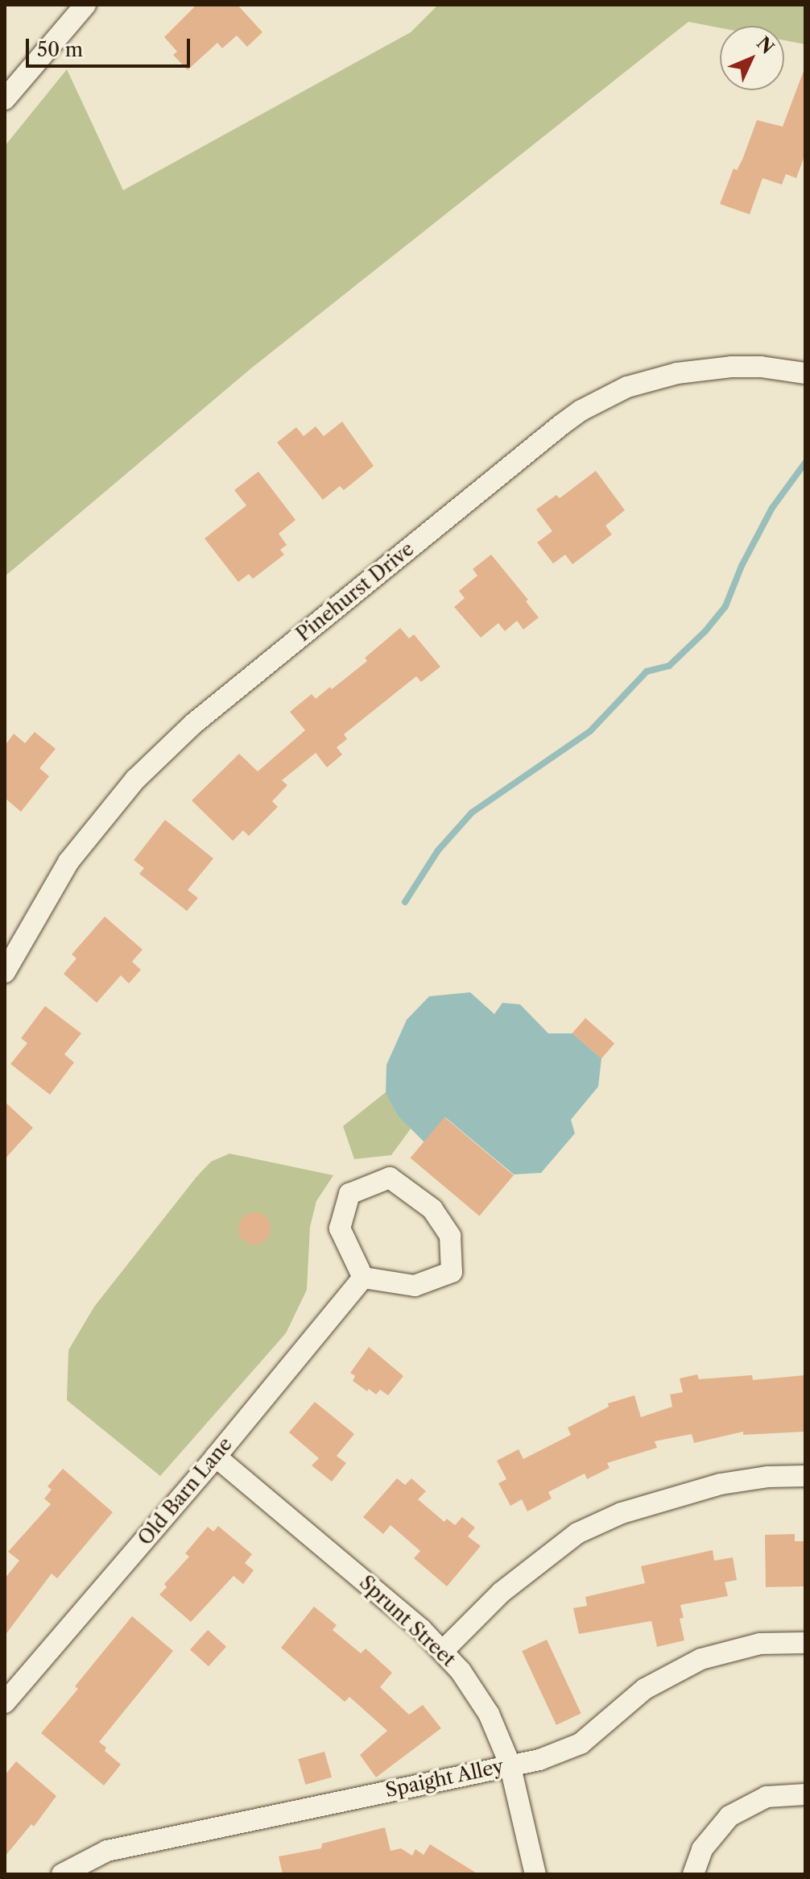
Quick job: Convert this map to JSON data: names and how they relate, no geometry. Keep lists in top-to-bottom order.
{
  "streets": {
    "street": [
      "Pinehurst Drive",
      "Old Barn Lane",
      "Sprunt Street",
      "Spaight Alley"
    ]
  },
  "crossings": [
    ["Old Barn Lane", "Sprunt Street"],
    ["Sprunt Street", "Spaight Alley"]
  ],
  "scale_bar": "50 m",
  "north": "top right"
}
